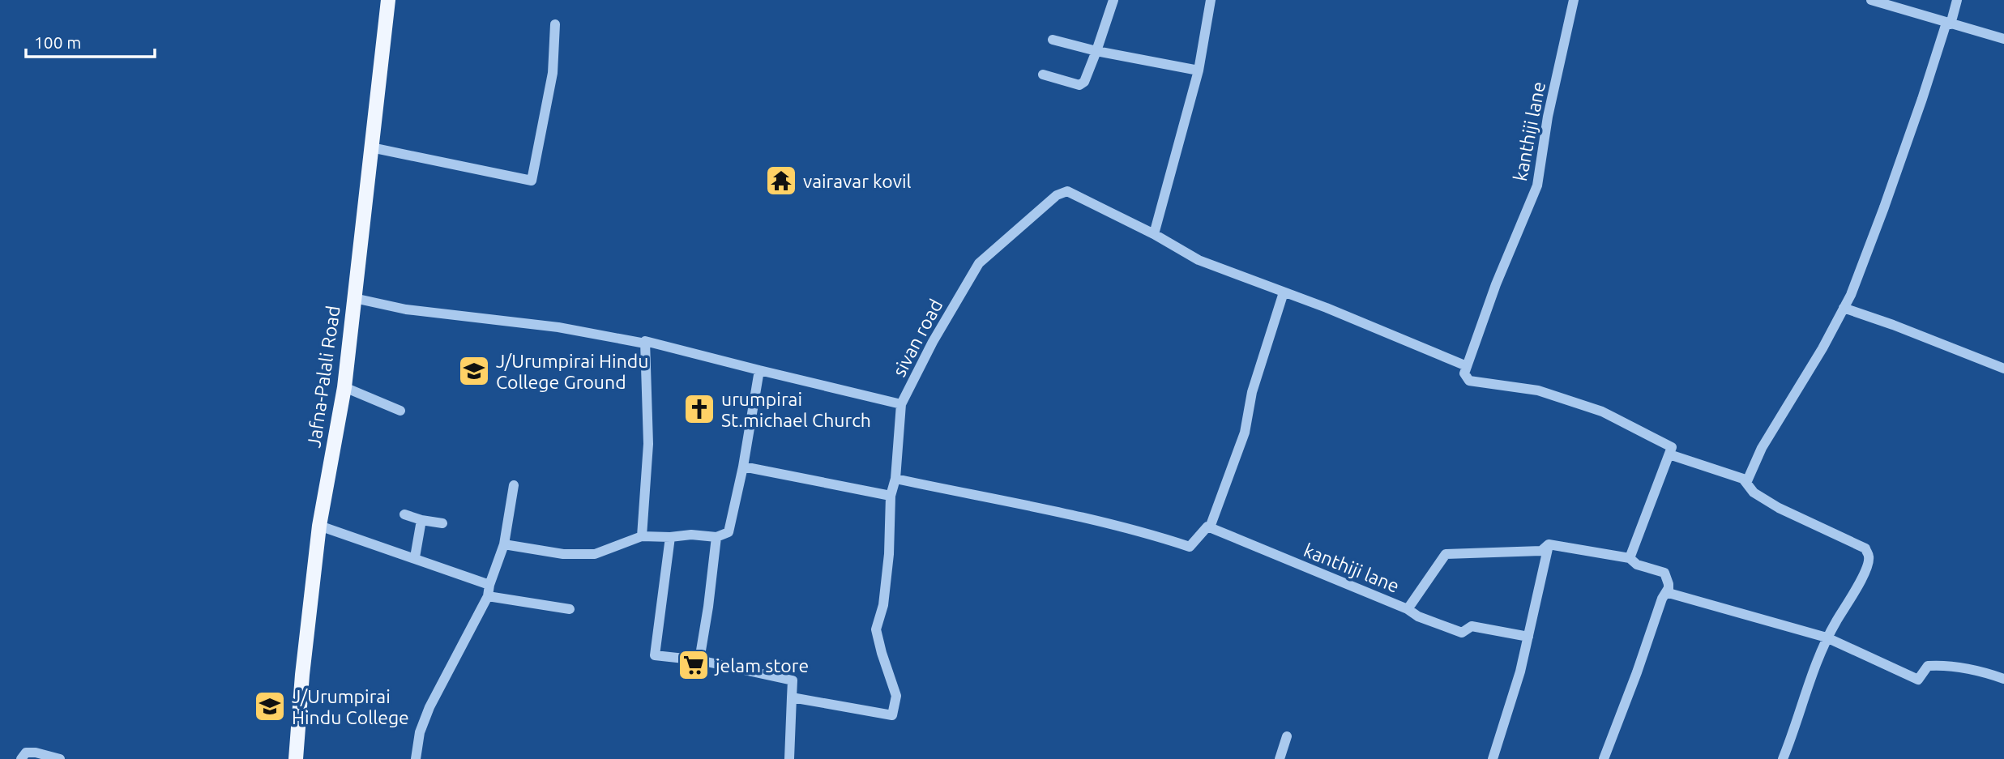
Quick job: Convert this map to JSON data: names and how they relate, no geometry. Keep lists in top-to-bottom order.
{
  "streets": {
    "main road": ["Jafna-Palali Road"],
    "street": ["kanthiji lane", "sivan road"]
  },
  "places": {
    "temple": ["vairavar kovil"],
    "school or university": ["J/Urumpirai Hindu College Ground", "J/Urumpirai Hindu College"],
    "church": ["urumpirai St.michael Church"],
    "supermarket": ["jelam store"]
  },
  "scale_bar": "100 m"
}
